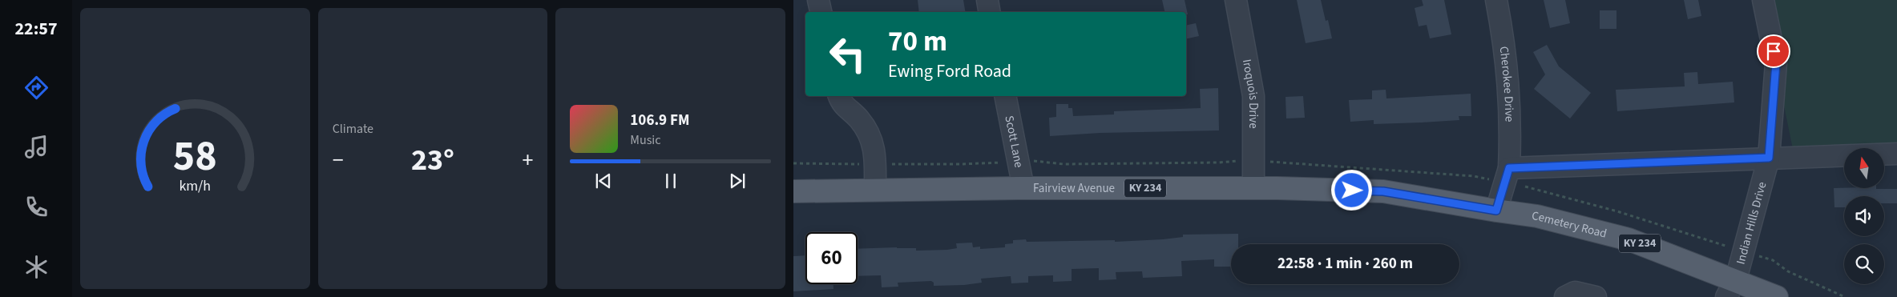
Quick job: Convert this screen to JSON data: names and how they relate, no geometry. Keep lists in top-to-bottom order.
{
  "streets": {
    "main road": ["Fairview Avenue", "KY 234", "Cemetery Road"],
    "street": [
      "Cherokee Drive",
      "Iroquois Drive",
      "Scott Lane",
      "Indian Hills Drive"
    ]
  },
  "crossings": [
    ["Cherokee Drive", "Fairview Avenue"],
    ["Cherokee Drive", "Cemetery Road"],
    ["Iroquois Drive", "Fairview Avenue"],
    ["Scott Lane", "Fairview Avenue"],
    ["Fairview Avenue", "Cemetery Road"],
    ["Indian Hills Drive", "Cemetery Road"]
  ],
  "north": "top",
  "page": {
    "tabs": "22:57",
    "tile": "Climate",
    "turn": ["70 m", "Ewing Ford Road"],
    "song": ["106.9 FM", "Music"],
    "heat": ["−", "23°", "+"],
    "limit": "60",
    "trip": "22:58 · 1 min · 260 m",
    "gauge": ["58", "km/h"]
  }
}
